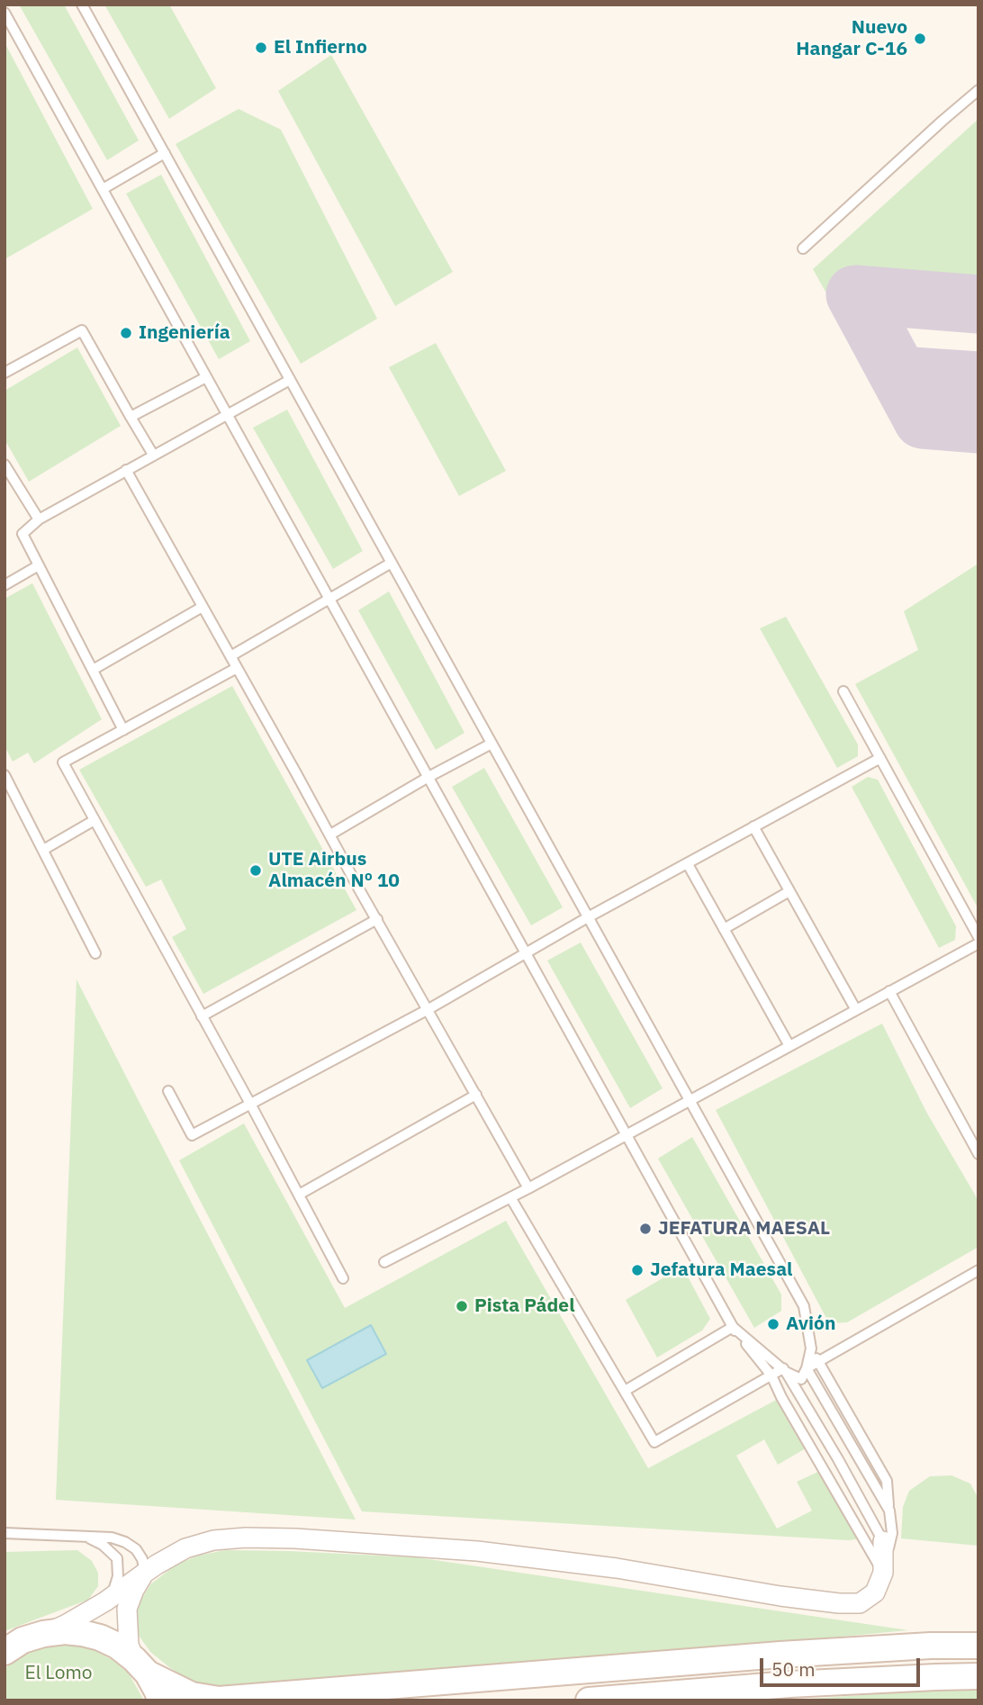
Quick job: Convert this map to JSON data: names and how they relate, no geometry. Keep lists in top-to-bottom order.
{
  "parks": ["El Lomo"],
  "places": [
    "Nuevo Hangar C-16",
    "El Infierno",
    "Ingeniería",
    "UTE Airbus Almacén Nº 10",
    "JEFATURA MAESAL",
    "Jefatura Maesal",
    "Pista Pádel",
    "Avión"
  ],
  "scale_bar": "50 m"
}
